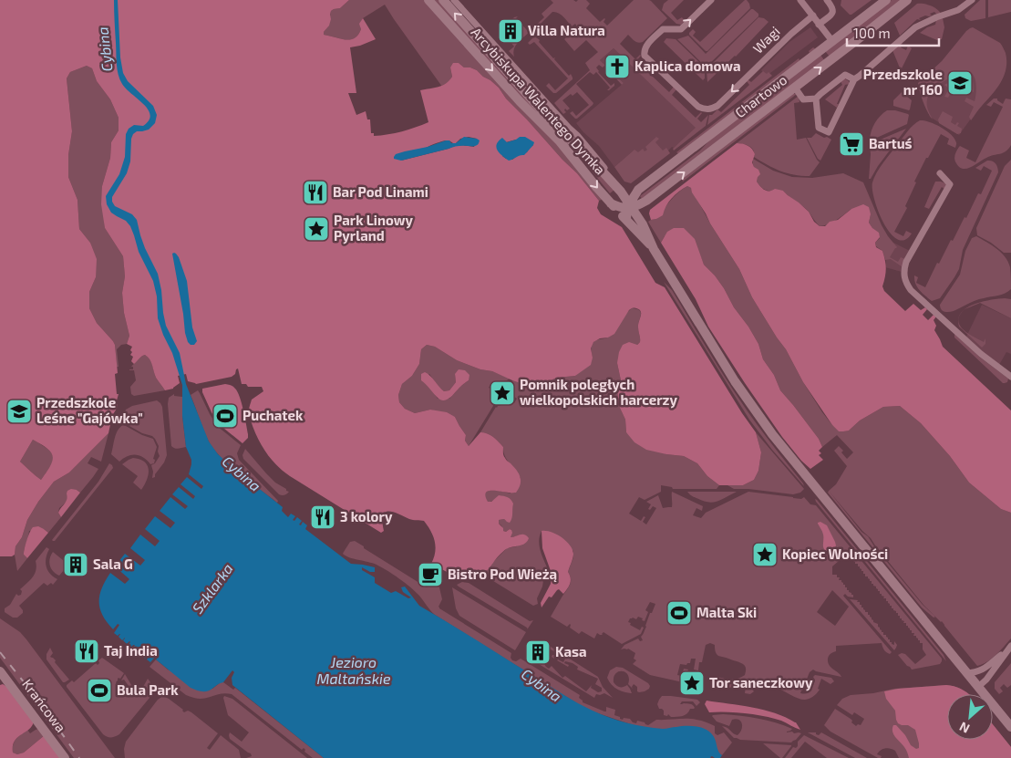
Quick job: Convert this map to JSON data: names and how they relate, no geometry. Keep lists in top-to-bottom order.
{
  "streets": {
    "street": [
      "Wagi",
      "Chartowo",
      "Arcybiskupa Walentego Dymka",
      "Krańcowa"
    ]
  },
  "crossings": [
    ["Chartowo", "Arcybiskupa Walentego Dymka"]
  ],
  "water": ["Cybina", "Szklarka", "Jezioro Maltańskie"],
  "places": {
    "building": ["Villa Natura", "Sala G", "Kasa"],
    "church": ["Kaplica domowa"],
    "school or university": ["Przedszkole nr 160", "Przedszkole Leśne \"Gajówka\""],
    "supermarket": ["Bartuś"],
    "restaurant": ["Bar Pod Linami", "3 kolory", "Taj India"],
    "place": [
      "Park Linowy Pyrland",
      "Pomnik poległych wielkopolskich harcerzy",
      "Kopiec Wolności",
      "Tor saneczkowy"
    ],
    "sports": ["Puchatek", "Malta Ski", "Bula Park"],
    "cafe": ["Bistro Pod Wieżą"]
  },
  "scale_bar": "100 m",
  "north": "bottom left"
}
